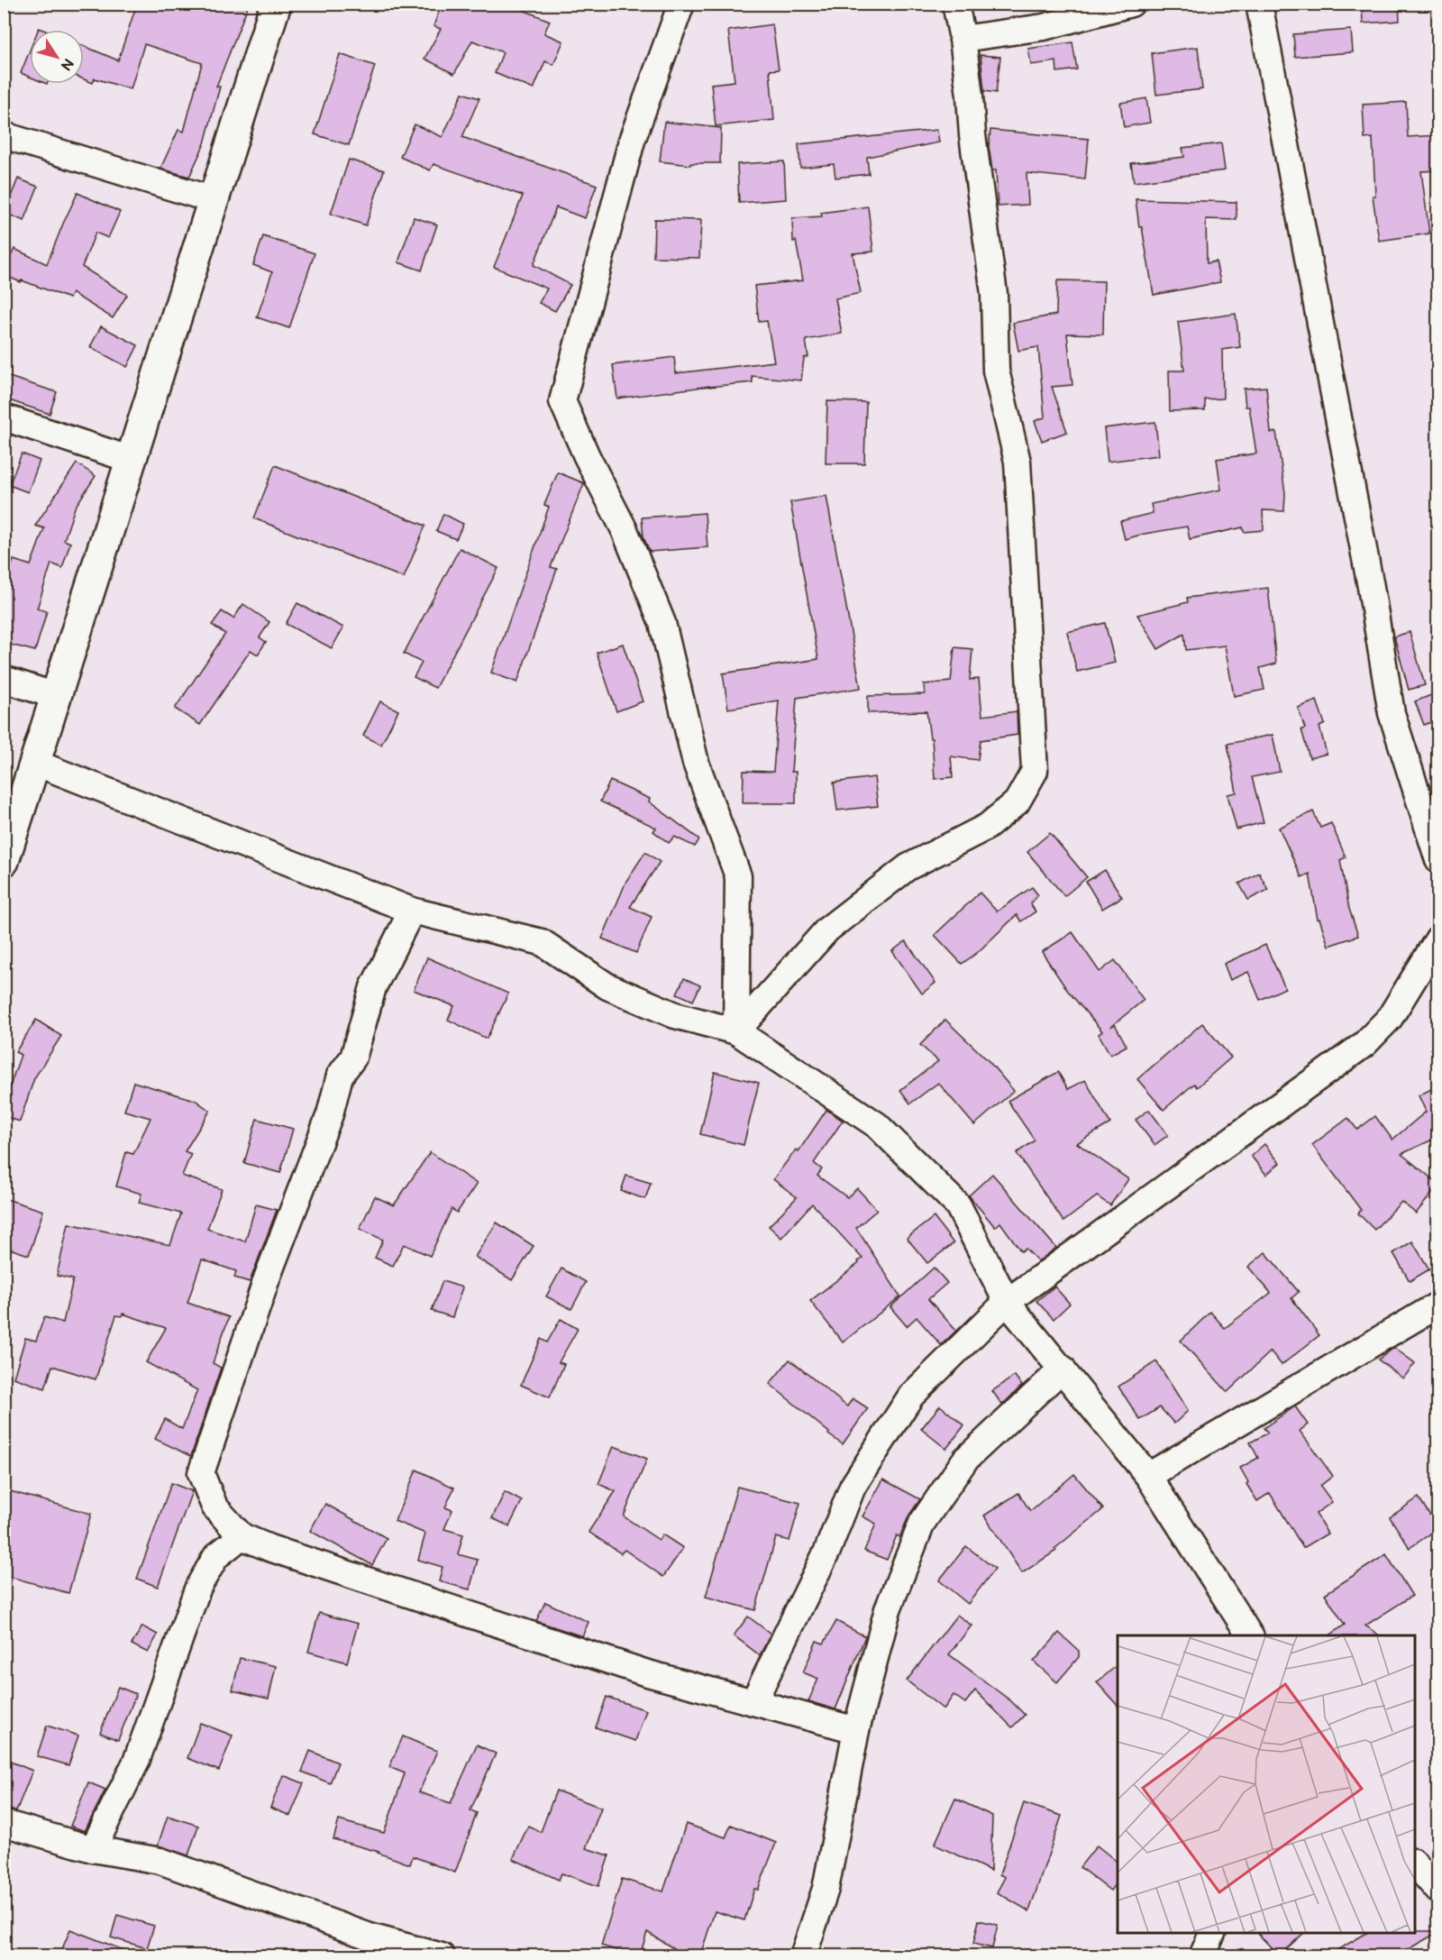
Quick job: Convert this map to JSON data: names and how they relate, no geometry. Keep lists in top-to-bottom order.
{
  "north": "bottom right"
}
